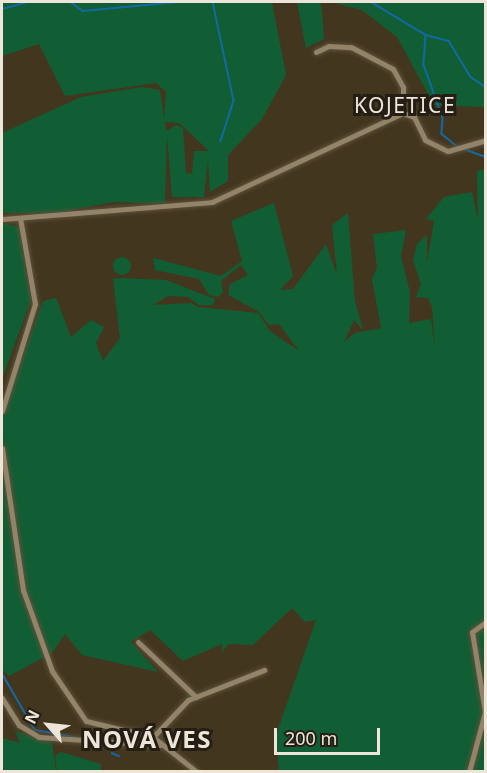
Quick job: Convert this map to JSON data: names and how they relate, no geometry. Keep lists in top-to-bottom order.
{
  "districts": ["KOJETICE", "NOVÁ VES"],
  "scale_bar": "200 m",
  "north": "top left"
}
